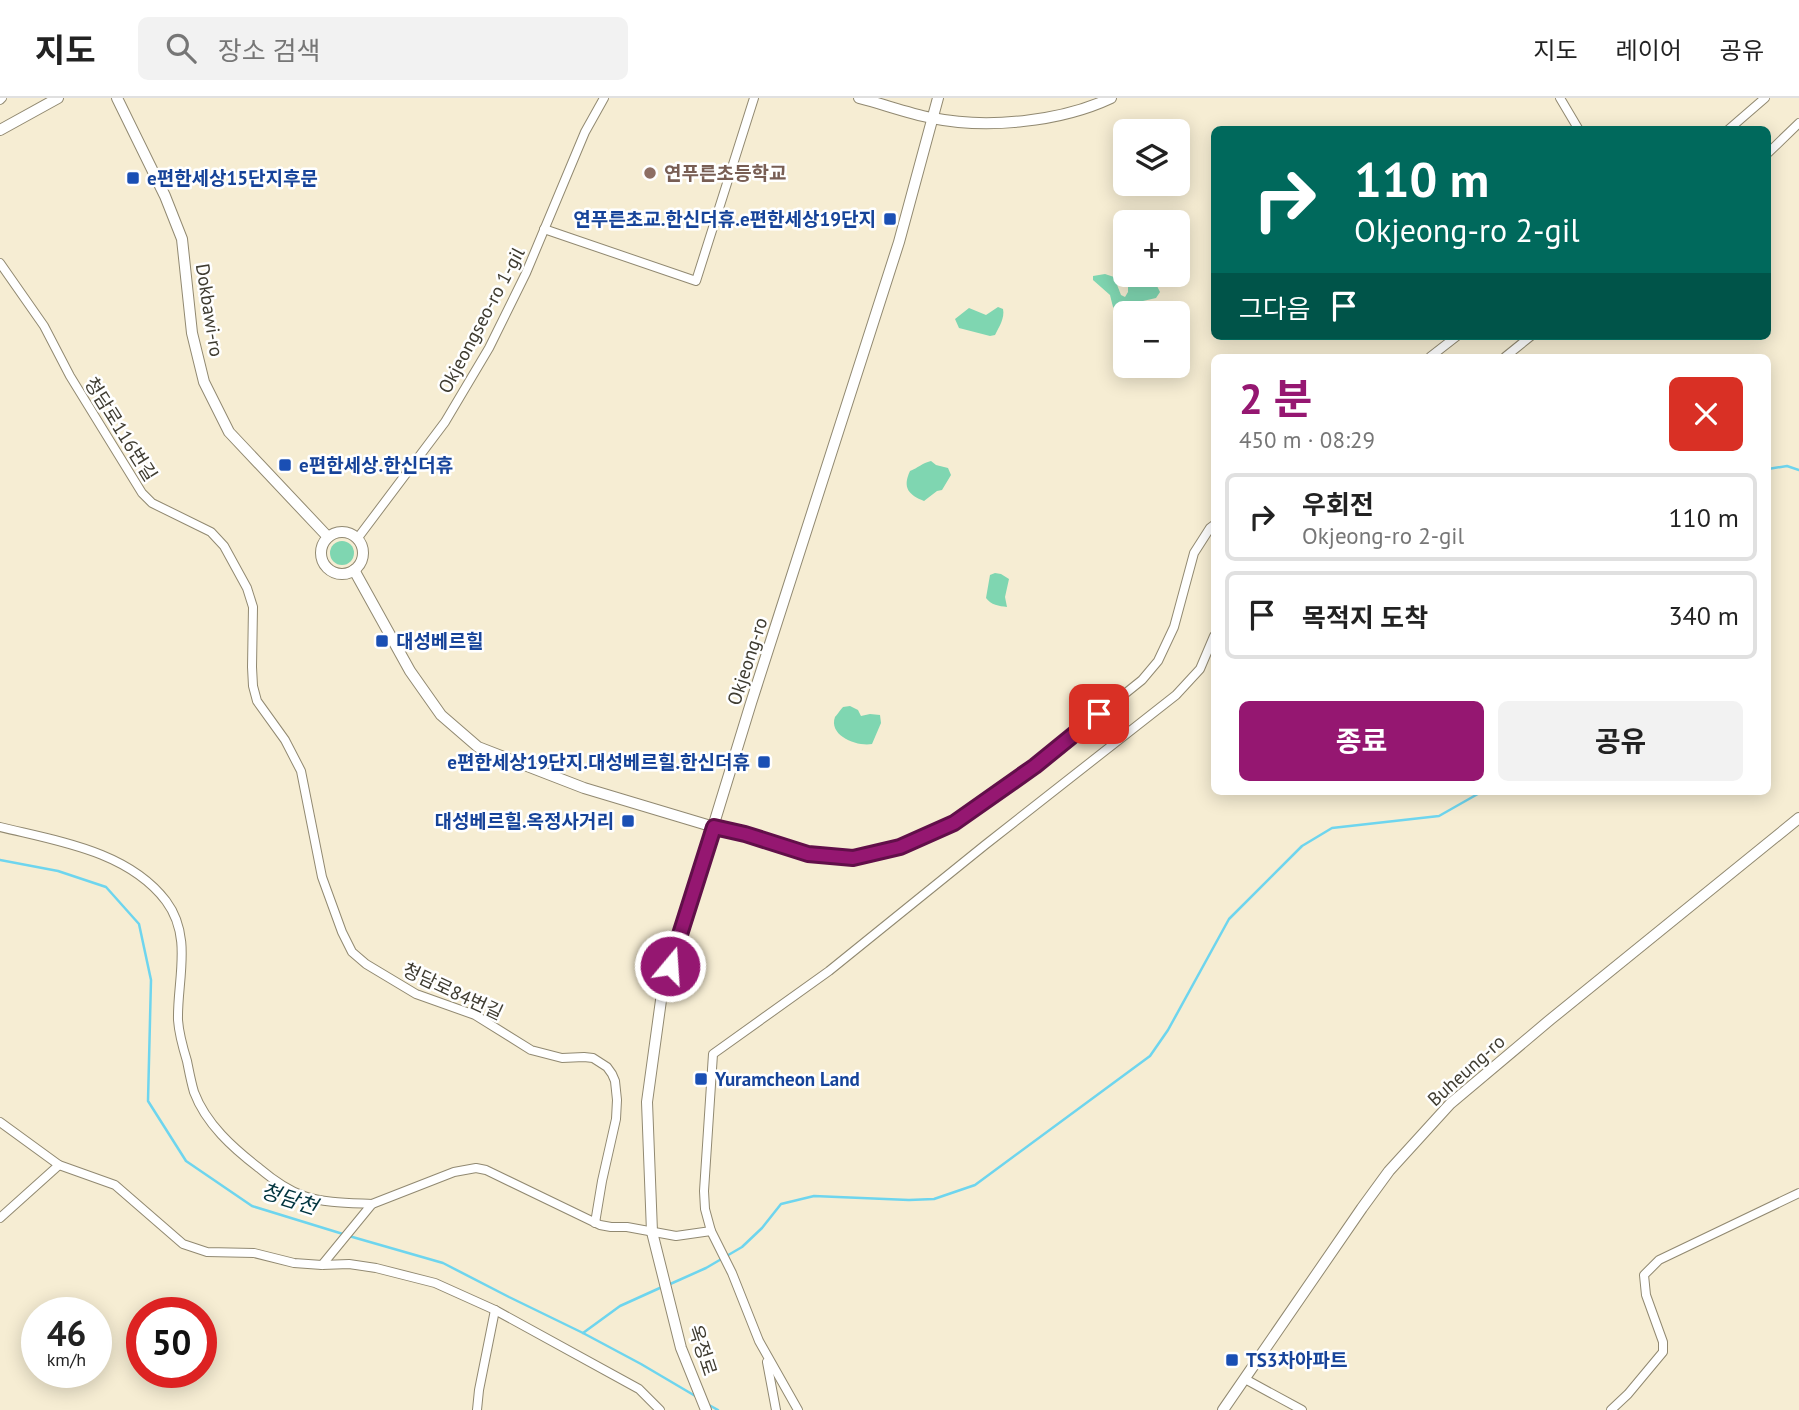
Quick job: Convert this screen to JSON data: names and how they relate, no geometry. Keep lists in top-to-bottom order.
{
  "streets": {
    "main road": [
      "Dokbawi-ro",
      "Okjeong-ro",
      "Buheung-ro",
      "옥정로"
    ],
    "street": ["Okjeongseo-ro 1-gil", "청담로116번길", "청담로84번길"]
  },
  "crossings": [
    ["Dokbawi-ro", "Okjeongseo-ro 1-gil"],
    ["청담로116번길", "청담로84번길"],
    ["Okjeong-ro", "옥정로"]
  ],
  "water": ["청담천"],
  "places": {
    "other": ["연푸른초등학교"],
    "transit": [
      "e편한세상15단지후문",
      "연푸른초교.한신더휴.e편한세상19단지",
      "e편한세상.한신더휴",
      "대성베르힐",
      "e편한세상19단지.대성베르힐.한신더휴",
      "대성베르힐.옥정사거리",
      "Yuramcheon Land",
      "TS3차아파트"
    ]
  },
  "page": {
    "header": "지도",
    "search": "장소 검색",
    "nav": ["지도", "레이어", "공유"],
    "map_buttons": ["+", "−"],
    "turn": ["110 m", "Okjeong-ro 2-gil"],
    "then": "그다음",
    "heading": ["2 분", "450 m · 08:29"],
    "list": [
      {
        "name": "우회전",
        "note": "Okjeong-ro 2-gil",
        "value": "110 m"
      },
      {
        "name": "목적지 도착",
        "value": "340 m"
      }
    ],
    "buttons": ["종료", "공유"],
    "speed": "46 km/h",
    "limit": "50"
  }
}
